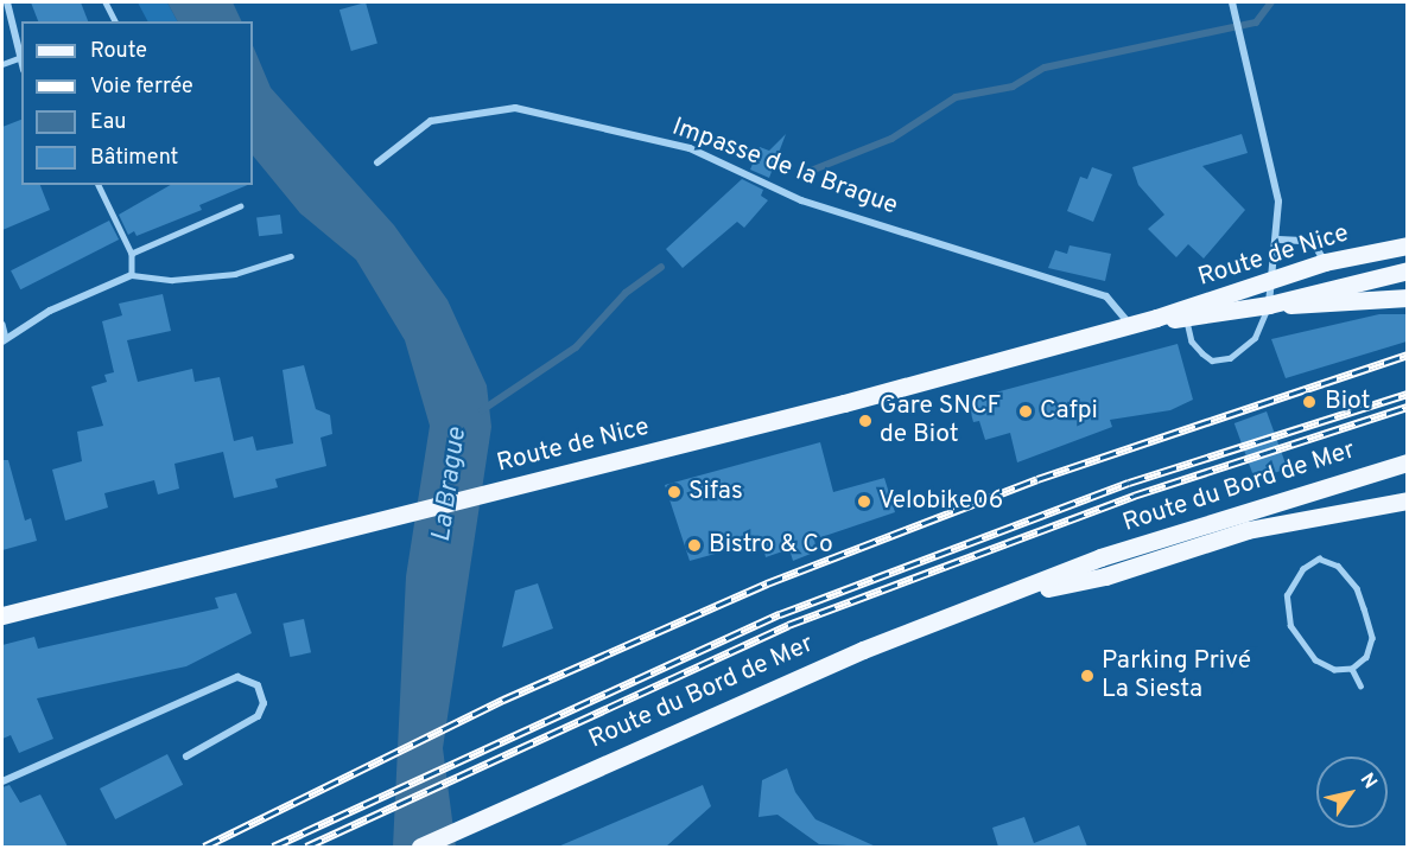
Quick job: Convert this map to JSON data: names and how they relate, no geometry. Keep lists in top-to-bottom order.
{
  "streets": {
    "main road": ["Route de Nice", "Route du Bord de Mer"],
    "street": ["Impasse de la Brague"]
  },
  "crossings": [
    ["Impasse de la Brague", "Route de Nice"]
  ],
  "water": ["La Brague"],
  "places": [
    "Biot",
    "Cafpi",
    "Gare SNCF de Biot",
    "Sifas",
    "Velobike06",
    "Bistro & Co",
    "Parking Privé La Siesta"
  ],
  "legend": [
    "Route",
    "Voie ferrée",
    "Eau",
    "Bâtiment"
  ],
  "north": "top right"
}
